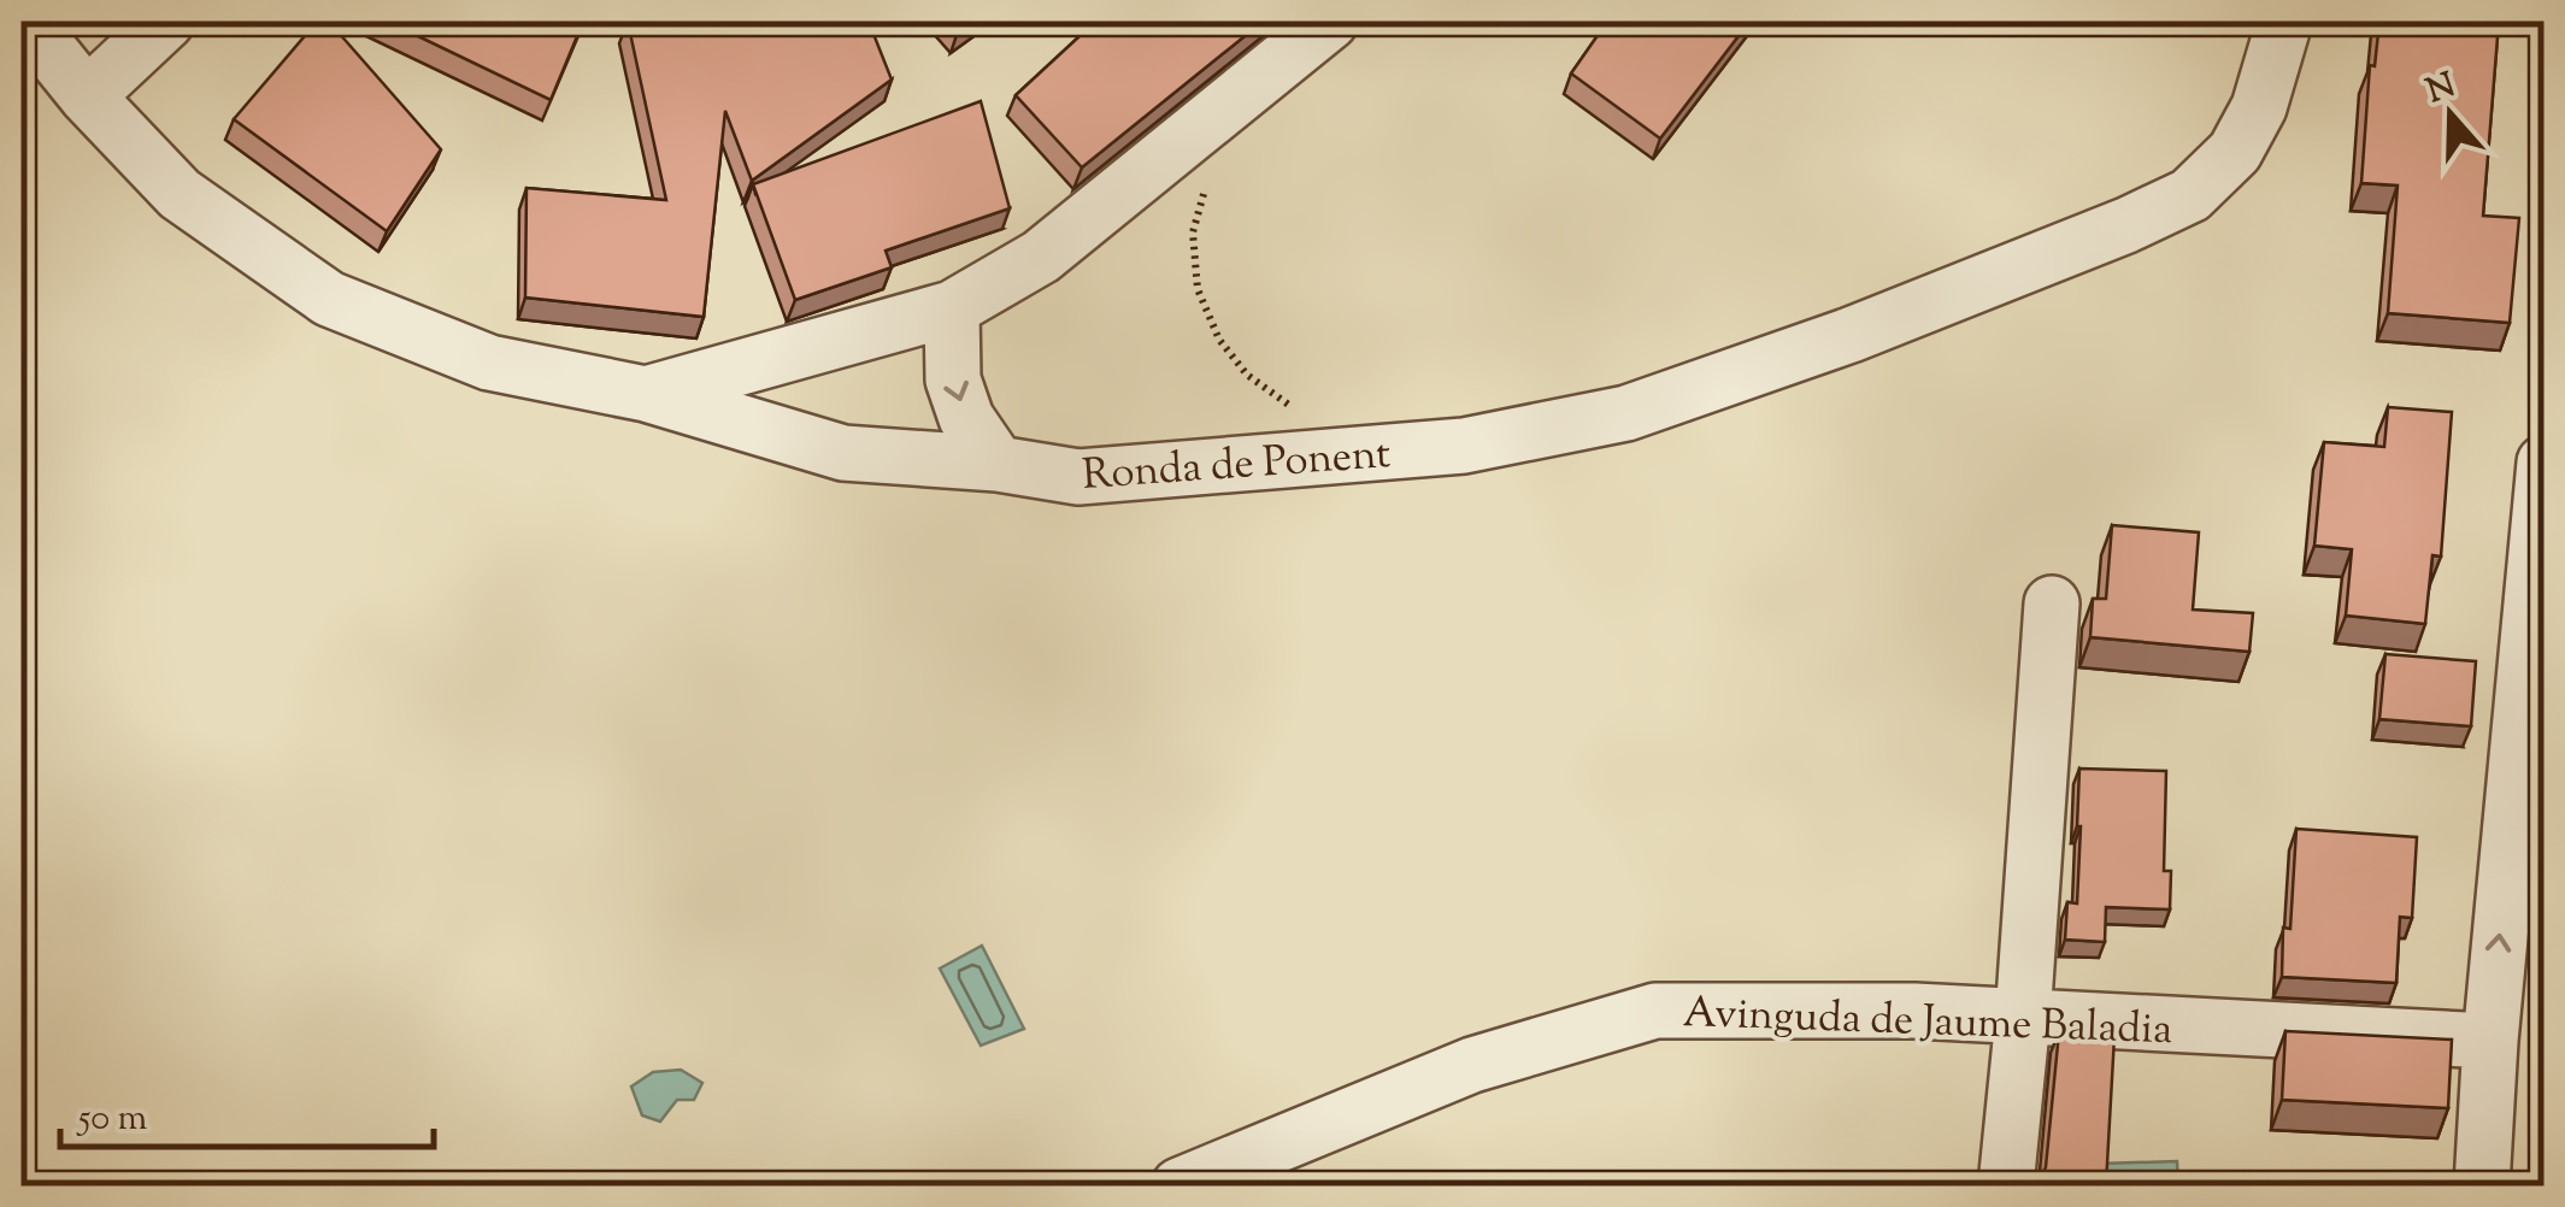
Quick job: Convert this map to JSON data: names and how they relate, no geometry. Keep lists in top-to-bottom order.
{
  "streets": {
    "street": ["Ronda de Ponent", "Avinguda de Jaume Baladia"]
  },
  "scale_bar": "50 m",
  "north": "top"
}
